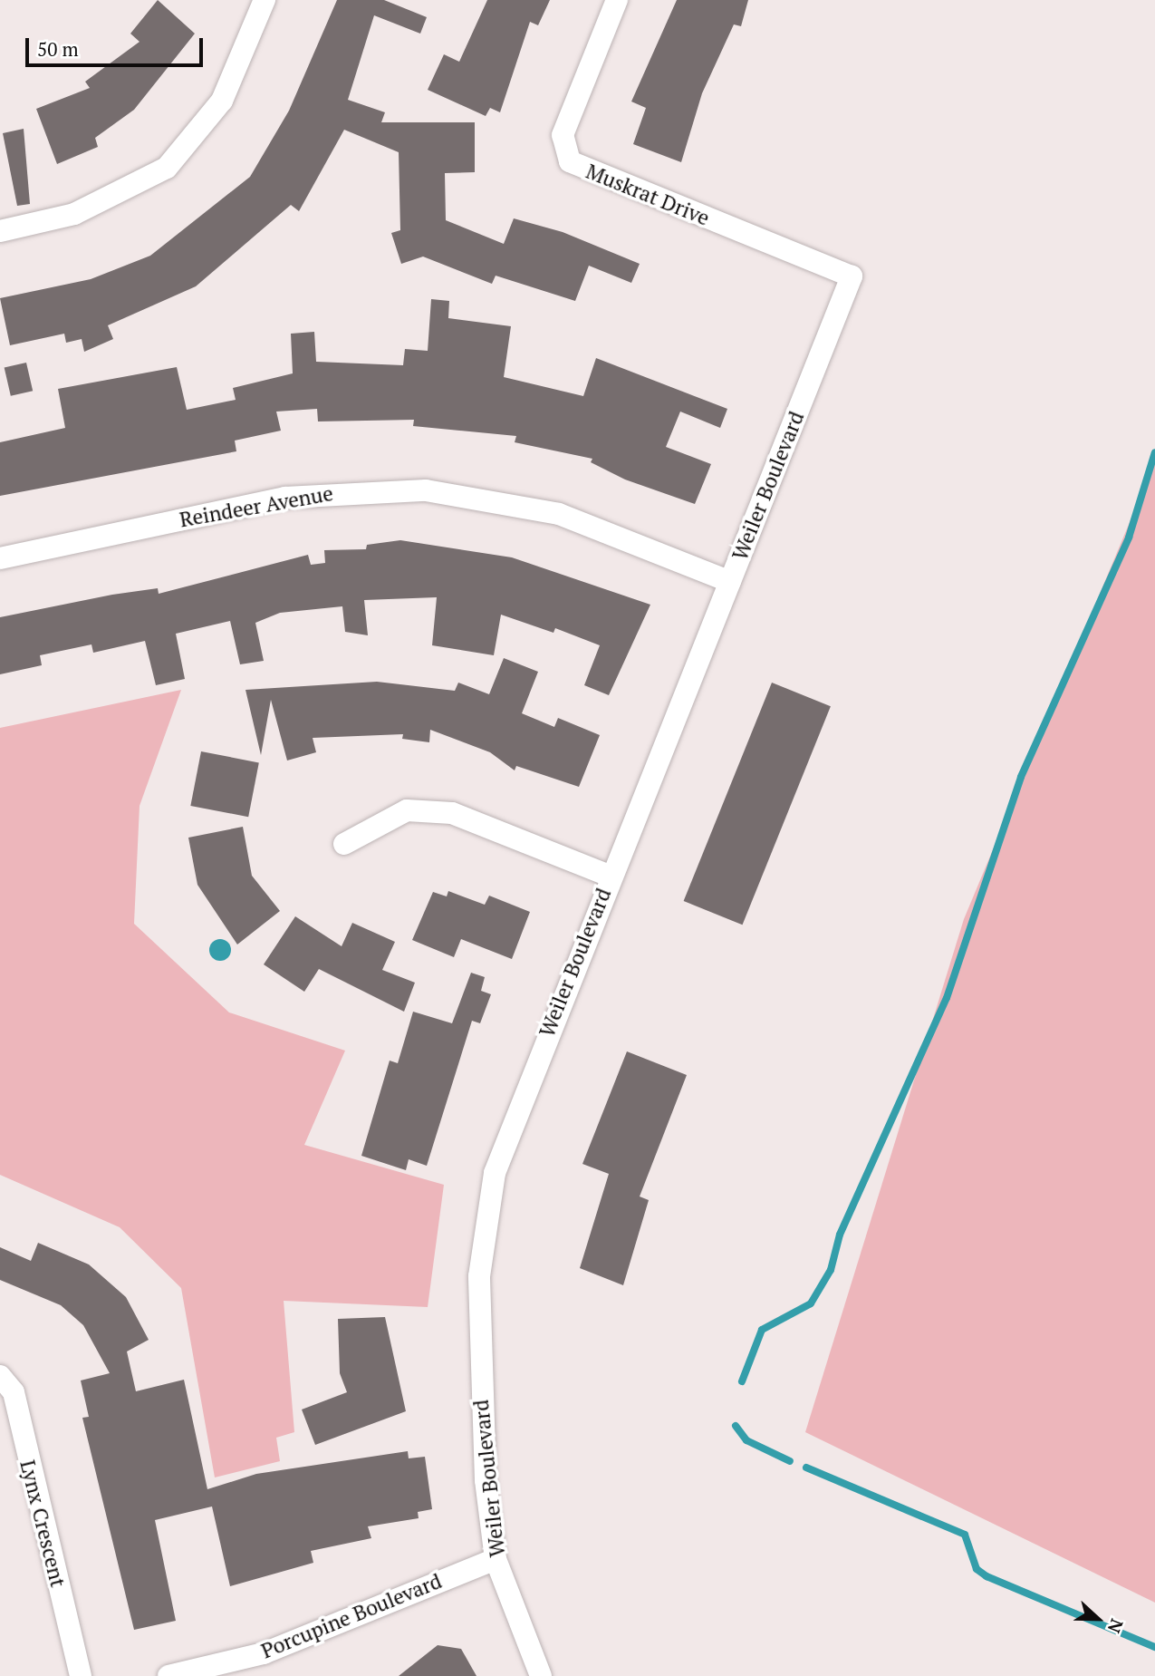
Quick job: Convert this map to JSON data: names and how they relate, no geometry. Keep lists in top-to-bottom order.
{
  "streets": {
    "street": [
      "Muskrat Drive",
      "Weiler Boulevard",
      "Reindeer Avenue",
      "Lynx Crescent",
      "Porcupine Boulevard"
    ]
  },
  "crossings": [
    ["Muskrat Drive", "Weiler Boulevard"],
    ["Weiler Boulevard", "Reindeer Avenue"],
    ["Weiler Boulevard", "Porcupine Boulevard"]
  ],
  "scale_bar": "50 m",
  "north": "right"
}
